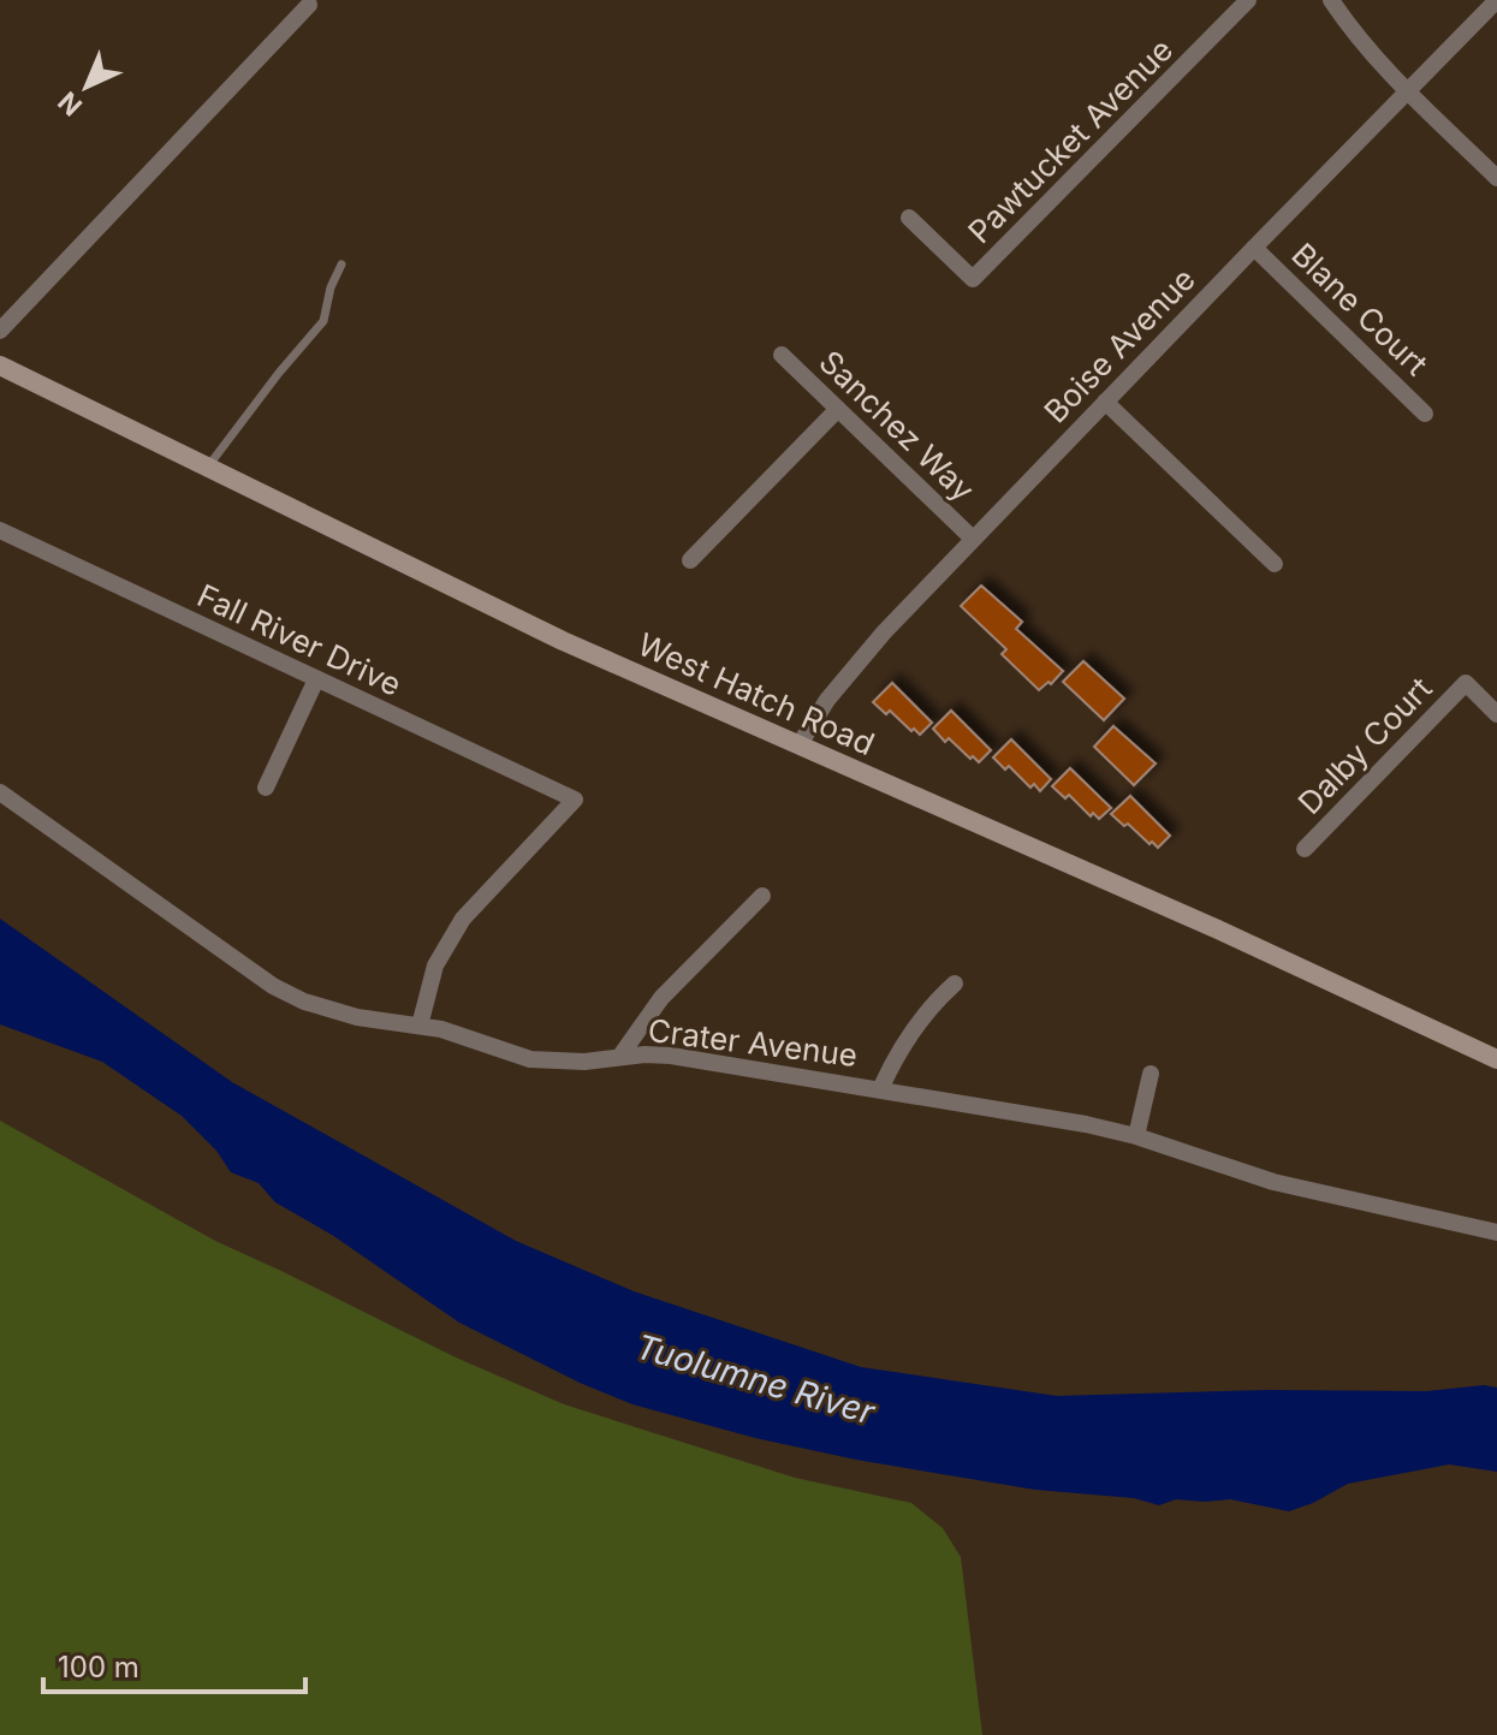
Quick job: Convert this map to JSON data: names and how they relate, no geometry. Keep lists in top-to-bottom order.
{
  "streets": {
    "main road": ["West Hatch Road"],
    "street": [
      "Pawtucket Avenue",
      "Blane Court",
      "Boise Avenue",
      "Sanchez Way",
      "Fall River Drive",
      "Dalby Court",
      "Crater Avenue"
    ]
  },
  "crossings": [
    ["Blane Court", "Boise Avenue"],
    ["Boise Avenue", "Sanchez Way"],
    ["Boise Avenue", "West Hatch Road"],
    ["Fall River Drive", "Crater Avenue"]
  ],
  "water": ["Tuolumne River"],
  "scale_bar": "100 m",
  "north": "bottom left"
}
